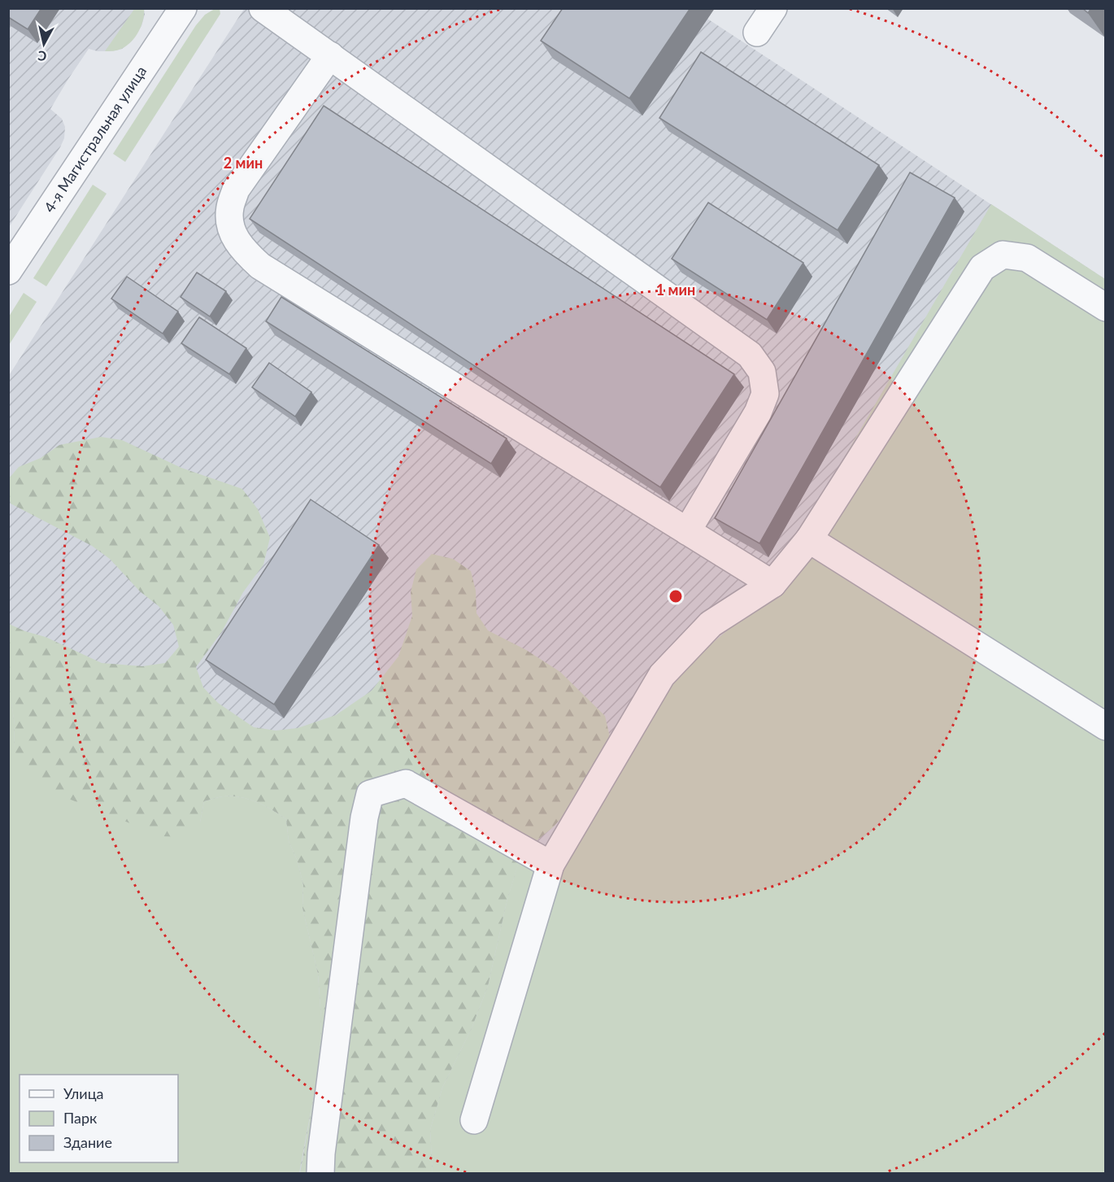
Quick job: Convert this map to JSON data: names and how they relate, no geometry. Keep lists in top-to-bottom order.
{
  "streets": {
    "street": ["4-я Магистральная улица"]
  },
  "legend": ["Улица", "Парк", "Здание"],
  "north": "bottom",
  "rings": ["2 мин", "1 мин"]
}
